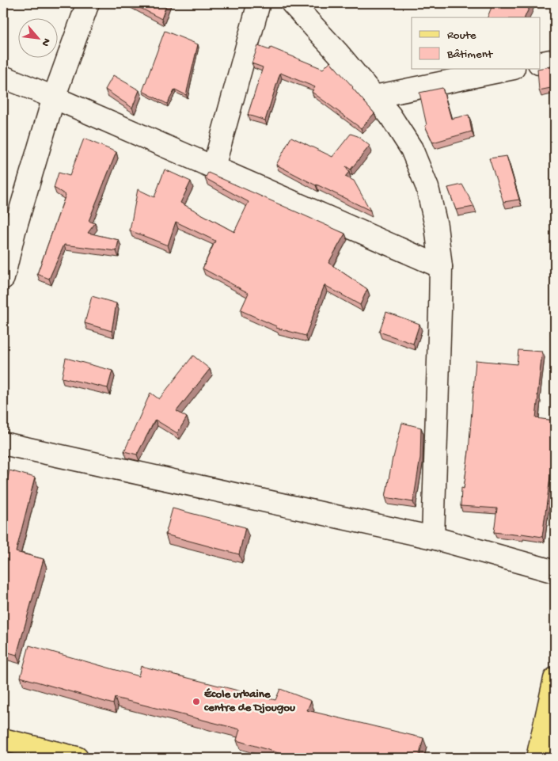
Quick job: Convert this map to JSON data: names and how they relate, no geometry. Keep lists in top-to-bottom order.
{
  "places": ["École urbaine centre de Djougou"],
  "legend": ["Route", "Bâtiment"],
  "north": "bottom right"
}
